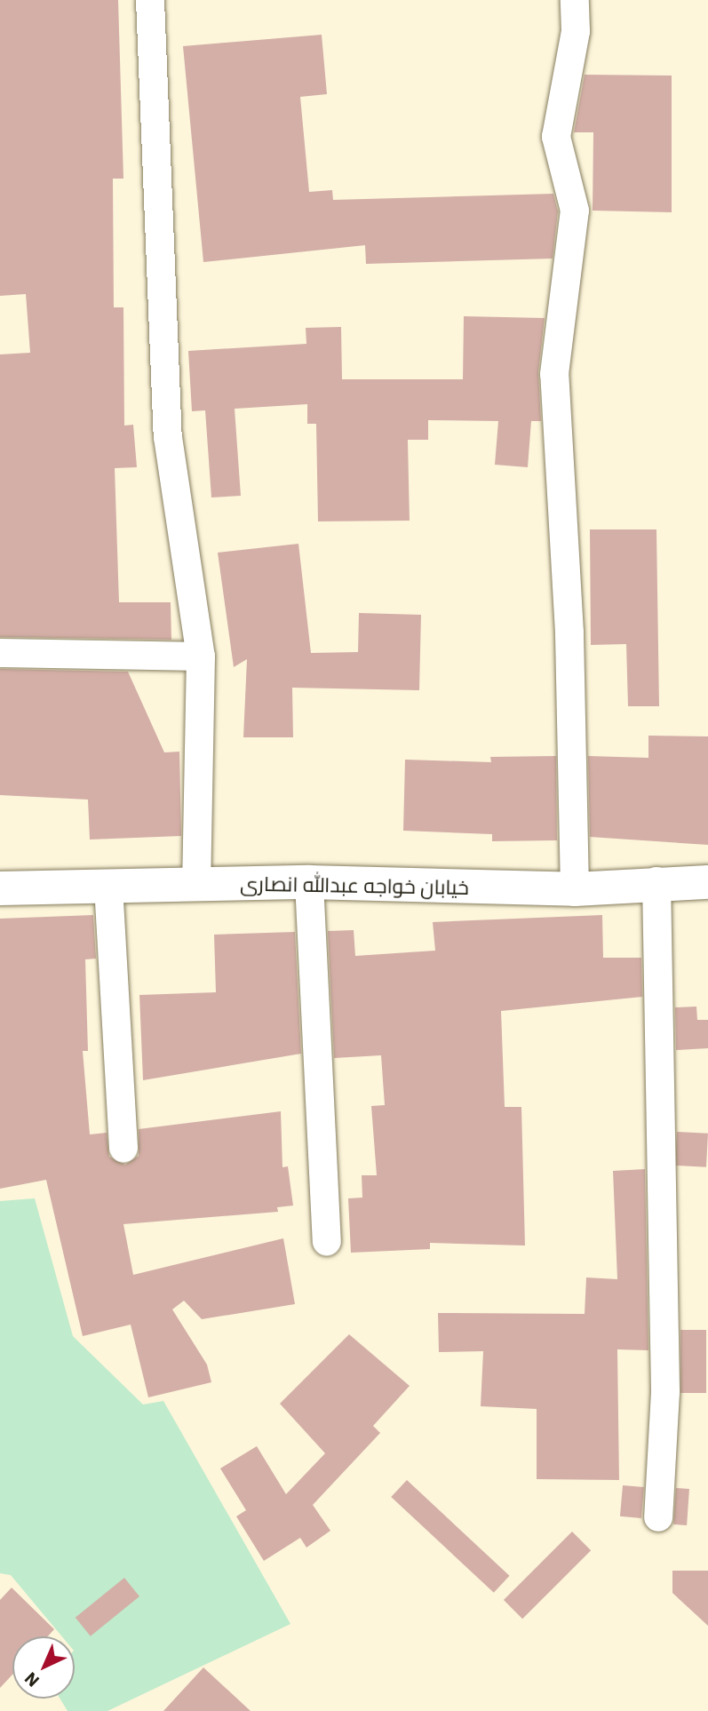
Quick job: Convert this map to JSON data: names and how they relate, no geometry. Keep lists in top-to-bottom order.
{
  "streets": {
    "street": ["خیابان خواجه عبدالله انصاری"]
  },
  "north": "bottom left"
}
